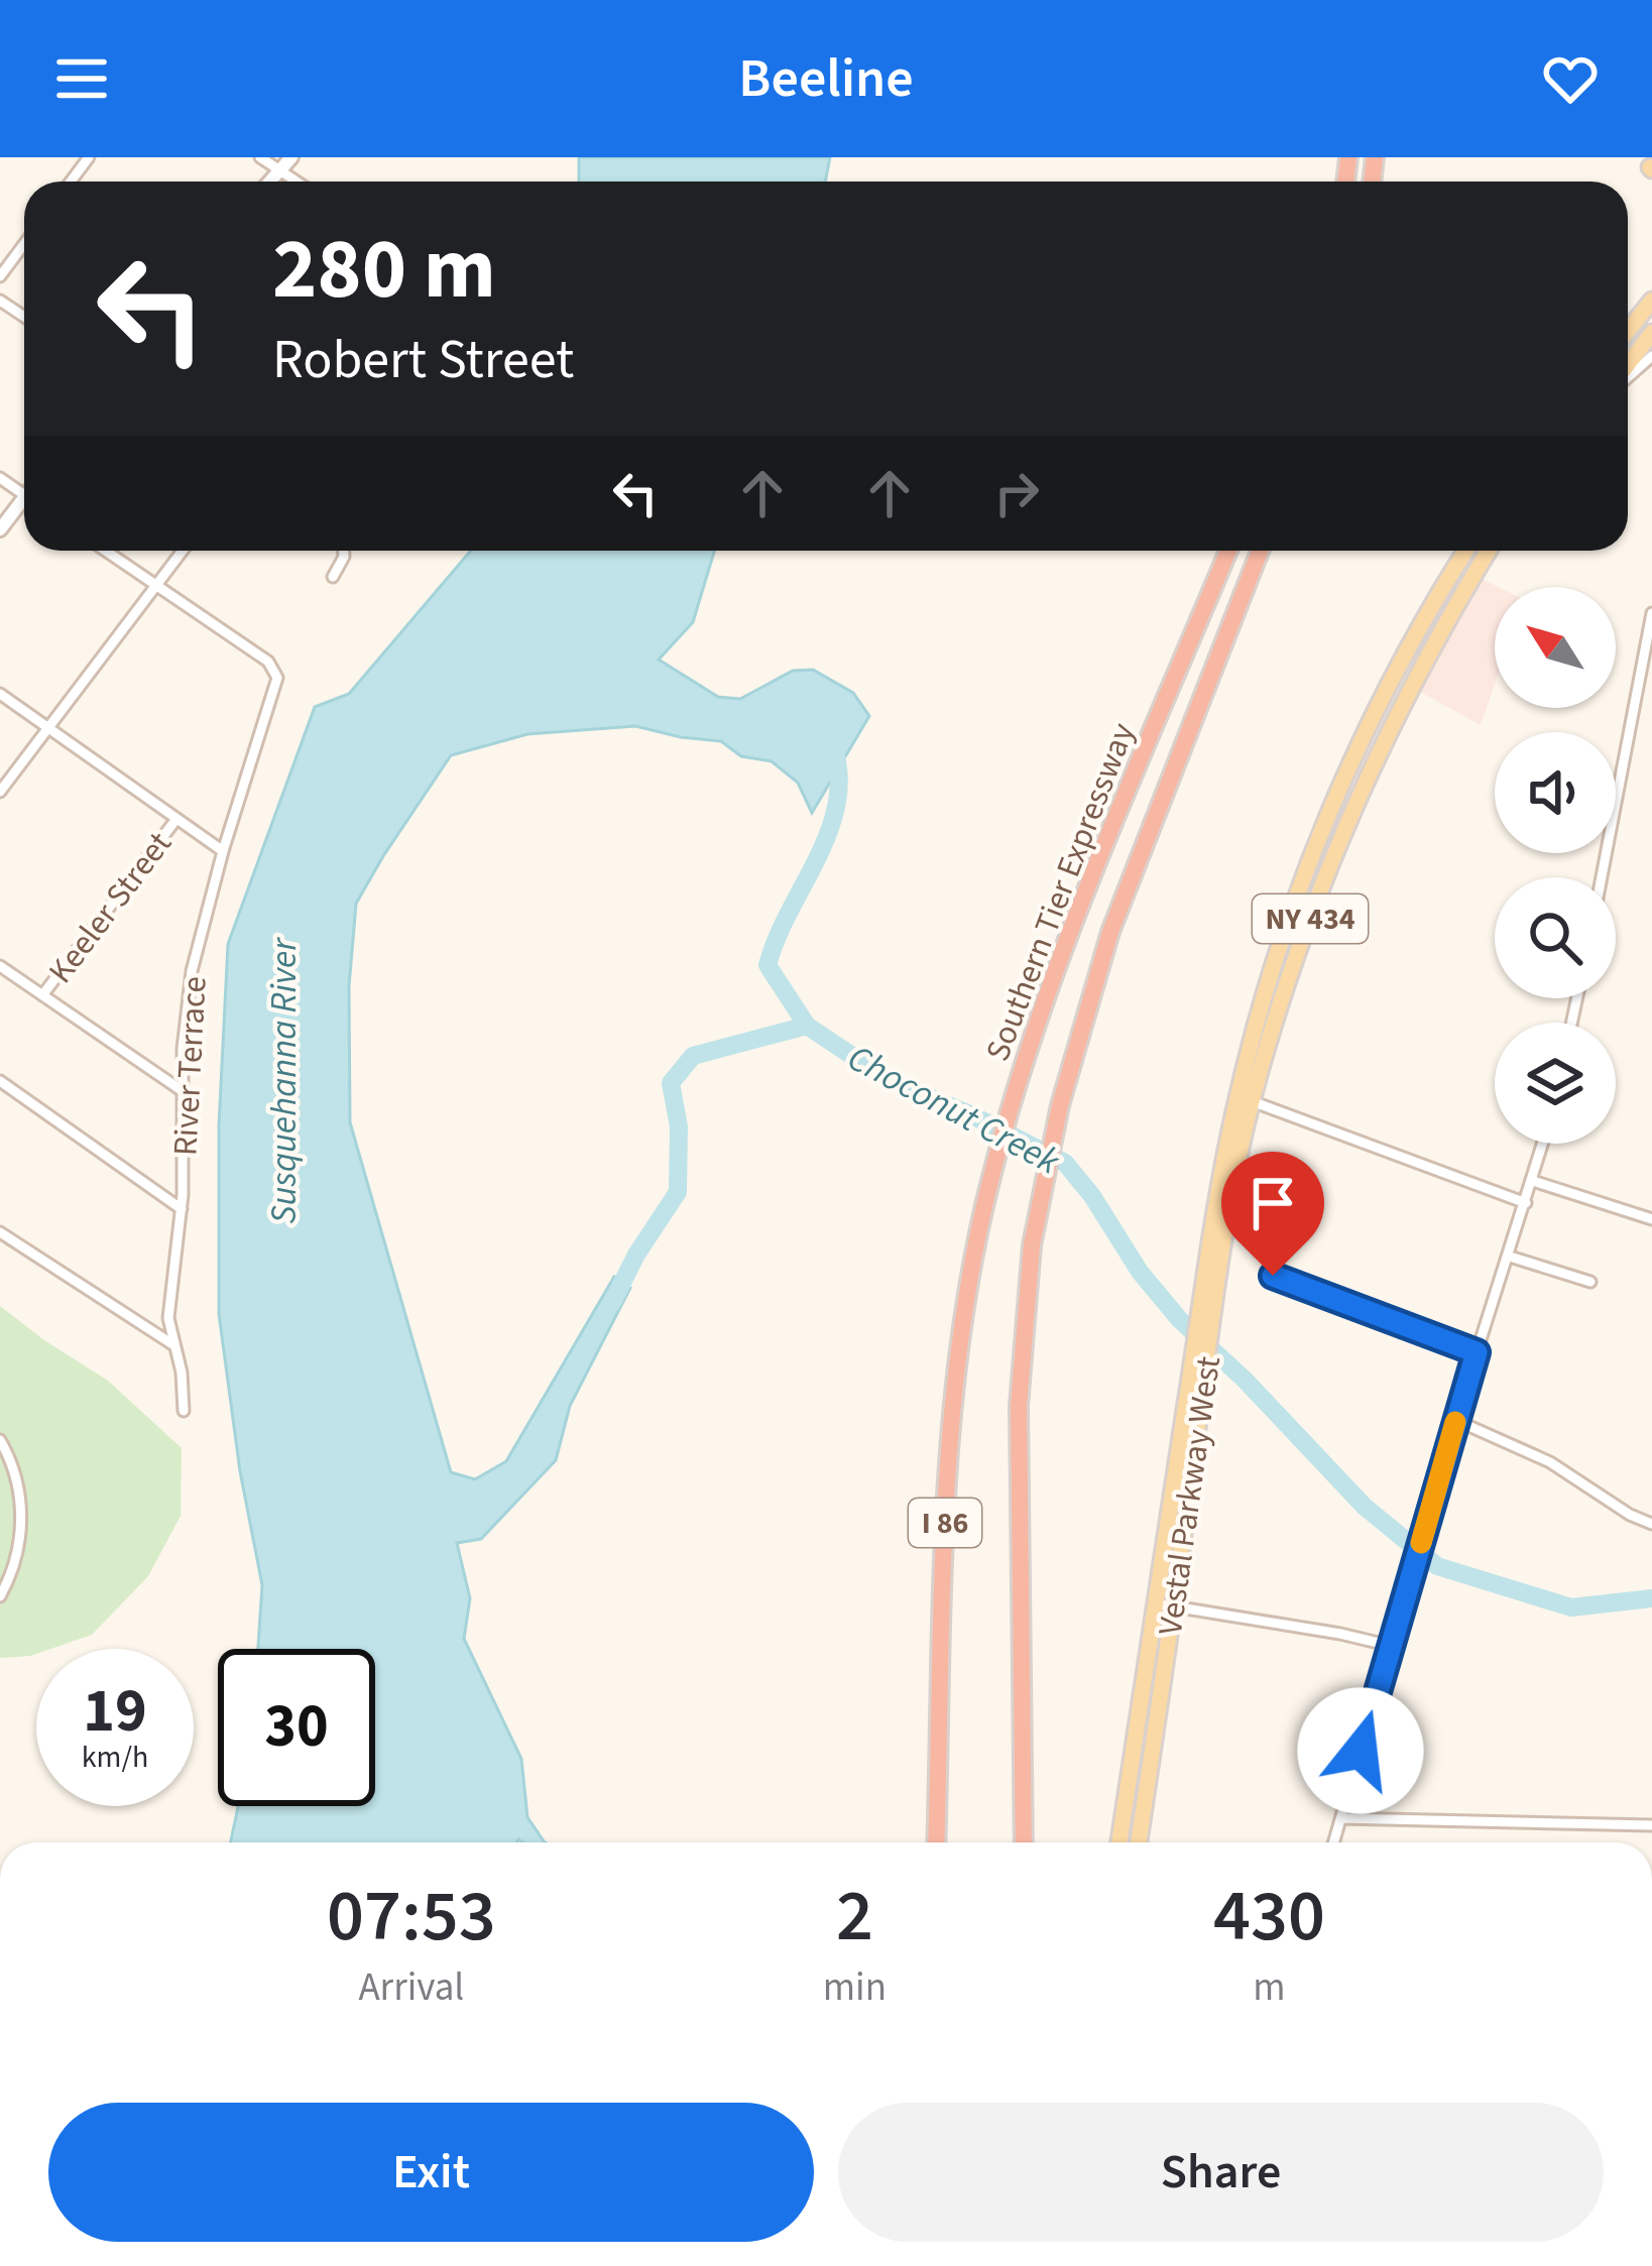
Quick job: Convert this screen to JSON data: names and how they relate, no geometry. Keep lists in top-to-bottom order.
{
  "streets": {
    "highway": ["Southern Tier Expressway", "I 86"],
    "main road": ["NY 434", "Vestal Parkway West"],
    "street": ["Keeler Street", "River Terrace"]
  },
  "water": ["Susquehanna River", "Choconut Creek"],
  "north": "top left",
  "page": {
    "header": "Beeline",
    "turn": ["280 m", "Robert Street"],
    "speed": "19 km/h",
    "limit": "30",
    "eta": [
      "07:53",
      "Arrival",
      "2",
      "min",
      "430",
      "m"
    ],
    "buttons": ["Exit", "Share"]
  }
}
